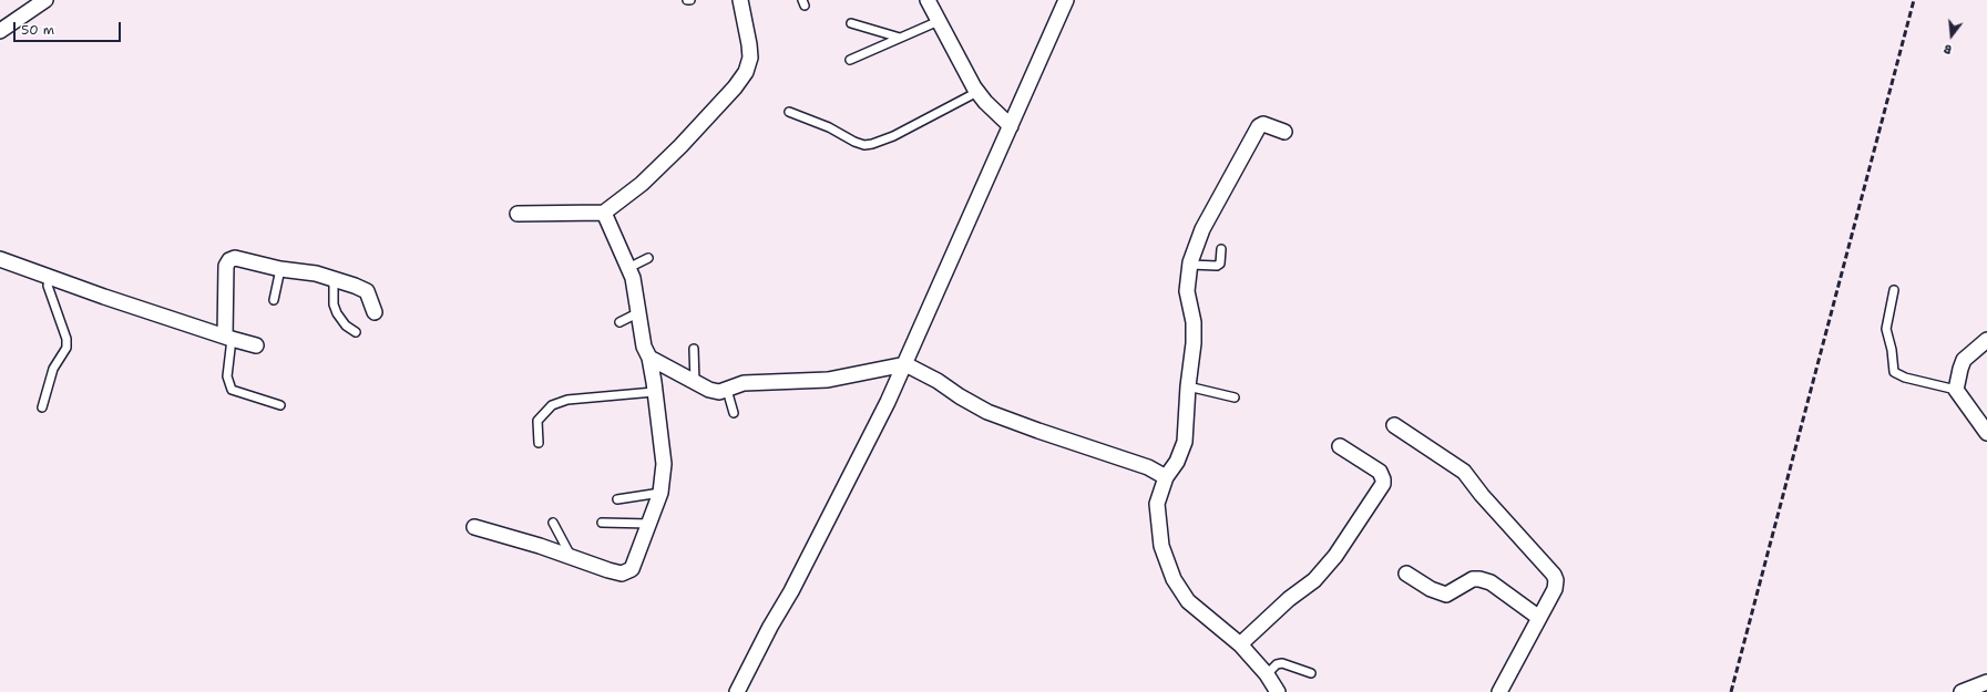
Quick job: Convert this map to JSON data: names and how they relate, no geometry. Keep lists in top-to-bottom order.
{
  "scale_bar": "50 m",
  "north": "bottom"
}
